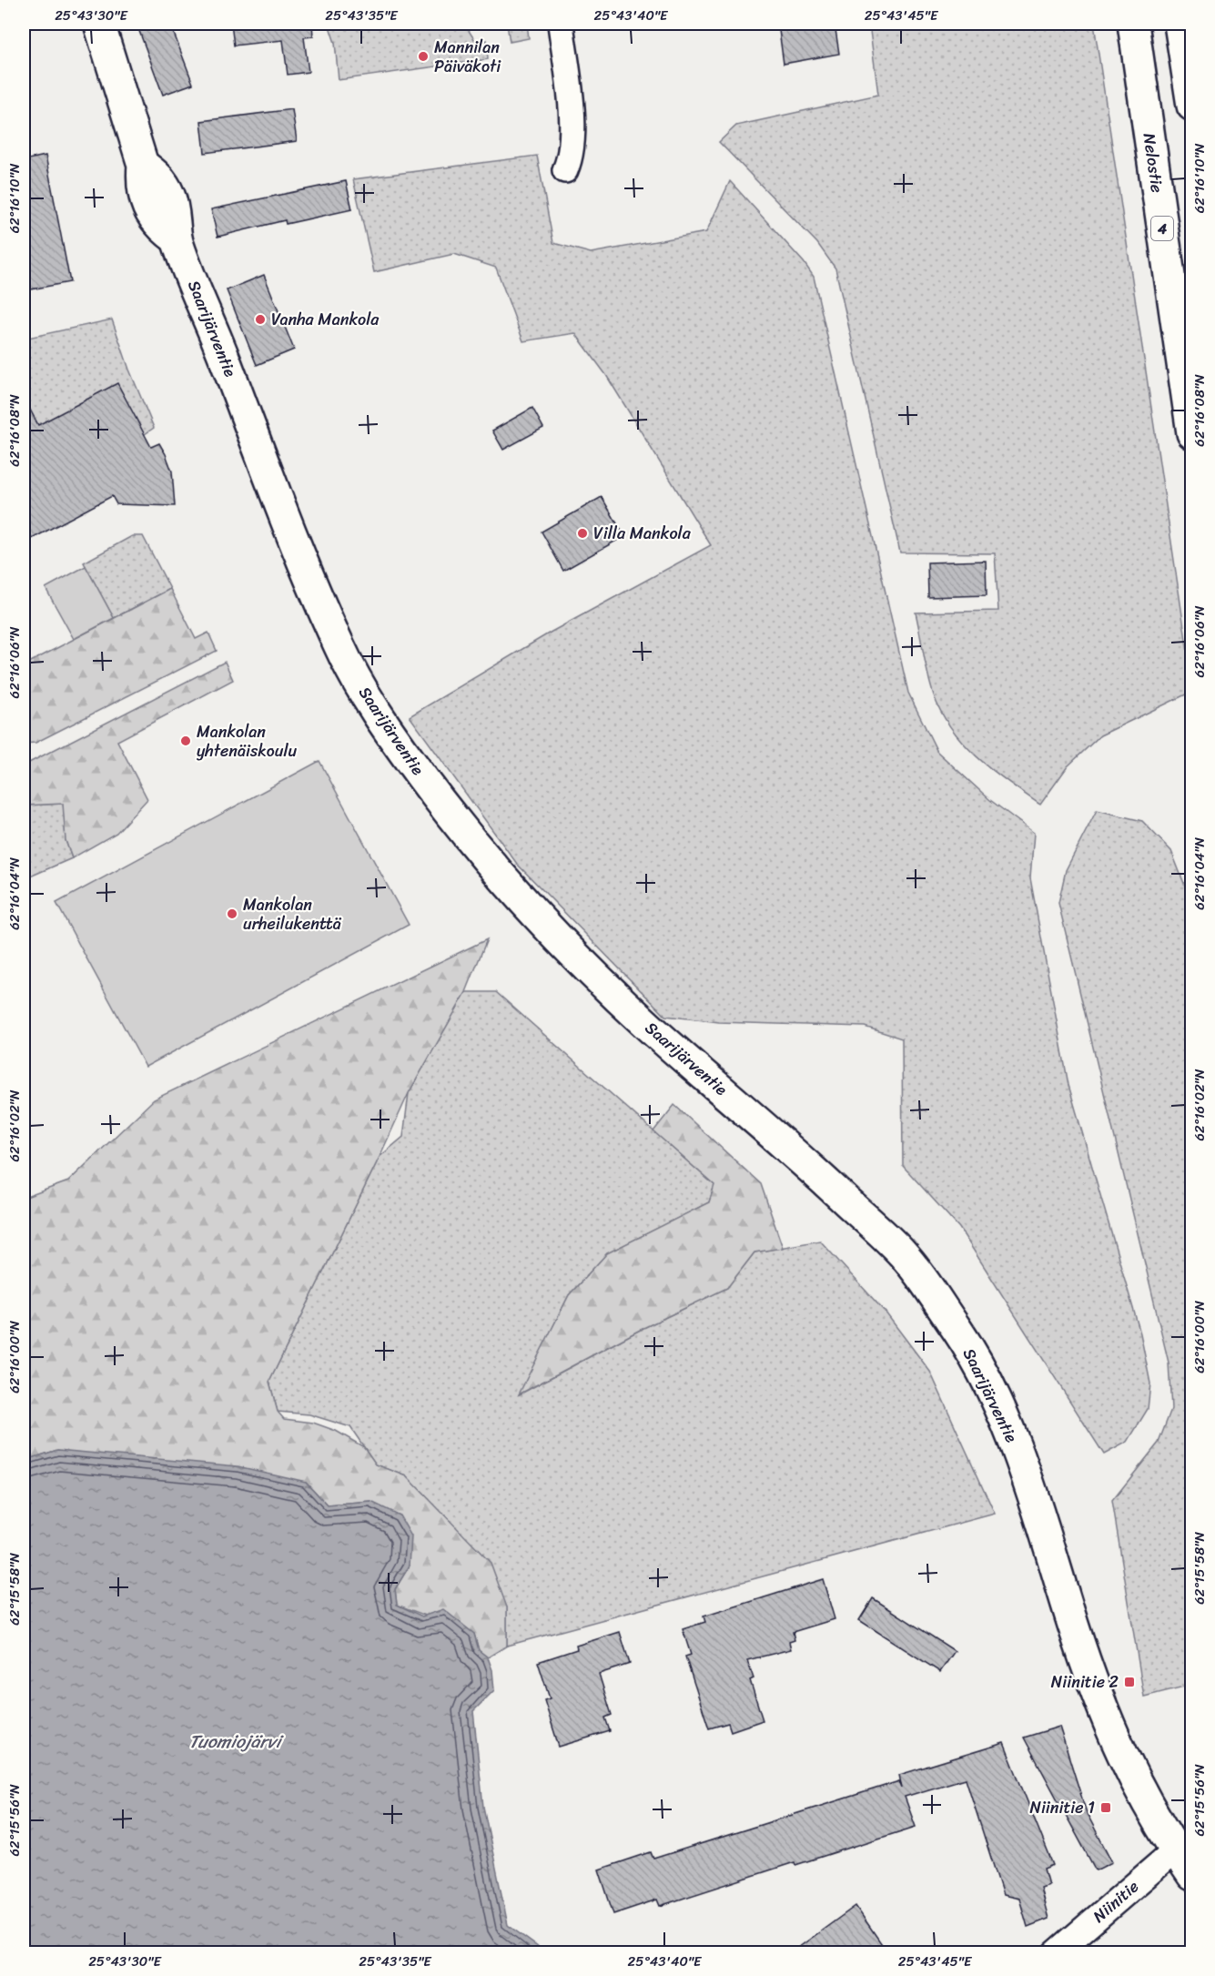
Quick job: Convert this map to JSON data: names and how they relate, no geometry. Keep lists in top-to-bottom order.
{
  "streets": {
    "main road": ["Nelostie", "4", "Saarijärventie"],
    "street": ["Niinitie"]
  },
  "crossings": [
    ["Saarijärventie", "Niinitie"]
  ],
  "water": ["Tuomiojärvi"],
  "places": {
    "other": [
      "Mannilan Päiväkoti",
      "Vanha Mankola",
      "Villa Mankola",
      "Mankolan yhtenäiskoulu",
      "Mankolan urheilukenttä"
    ],
    "transit": ["Niinitie 2", "Niinitie 1"]
  },
  "coordinates": [
    "25°43'30\"E",
    "25°43'35\"E",
    "25°43'40\"E",
    "25°43'45\"E",
    "62°16'10\"N",
    "62°16'08\"N",
    "62°16'06\"N",
    "62°16'04\"N",
    "62°16'02\"N",
    "62°16'00\"N",
    "62°15'58\"N",
    "62°15'56\"N"
  ]
}
